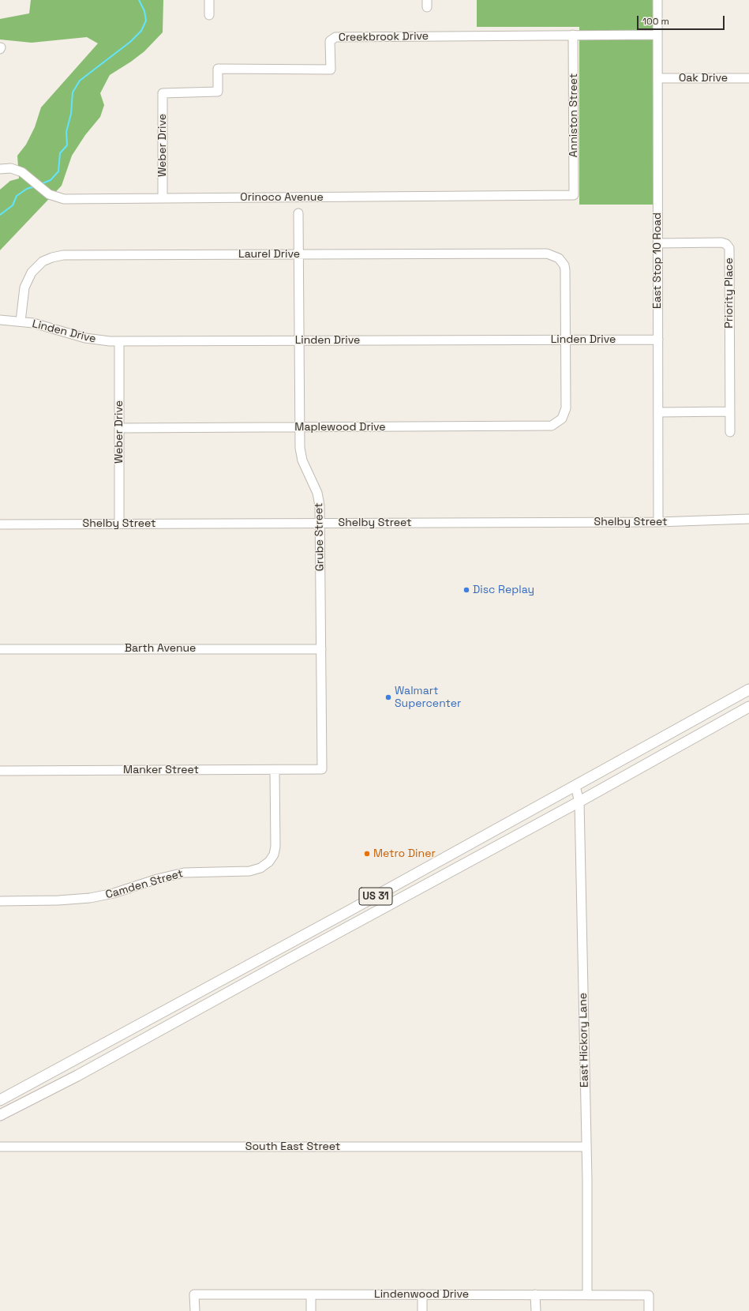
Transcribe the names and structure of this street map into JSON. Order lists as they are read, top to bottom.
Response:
{
  "streets": {
    "main road": ["US 31"],
    "street": [
      "Creekbrook Drive",
      "Oak Drive",
      "Anniston Street",
      "Weber Drive",
      "Orinoco Avenue",
      "Laurel Drive",
      "East Stop 10 Road",
      "Priority Place",
      "Linden Drive",
      "Maplewood Drive",
      "Shelby Street",
      "Grube Street",
      "Barth Avenue",
      "Manker Street",
      "Camden Street",
      "East Hickory Lane",
      "South East Street",
      "Lindenwood Drive"
    ]
  },
  "crossings": [
    ["Creekbrook Drive", "Anniston Street"],
    ["Creekbrook Drive", "Weber Drive"],
    ["Creekbrook Drive", "East Stop 10 Road"],
    ["Oak Drive", "East Stop 10 Road"],
    ["Anniston Street", "Orinoco Avenue"],
    ["Weber Drive", "Orinoco Avenue"],
    ["Weber Drive", "Linden Drive"],
    ["Weber Drive", "Maplewood Drive"],
    ["Weber Drive", "Shelby Street"],
    ["Laurel Drive", "Linden Drive"],
    ["Laurel Drive", "Maplewood Drive"],
    ["Laurel Drive", "Grube Street"],
    ["East Stop 10 Road", "Priority Place"],
    ["East Stop 10 Road", "Linden Drive"],
    ["East Stop 10 Road", "Shelby Street"],
    ["Linden Drive", "Maplewood Drive"],
    ["Linden Drive", "Grube Street"],
    ["Maplewood Drive", "Grube Street"],
    ["Shelby Street", "Grube Street"],
    ["Grube Street", "Barth Avenue"],
    ["Grube Street", "Manker Street"],
    ["Manker Street", "Camden Street"],
    ["US 31", "East Hickory Lane"],
    ["East Hickory Lane", "South East Street"],
    ["East Hickory Lane", "Lindenwood Drive"]
  ],
  "places": ["Disc Replay", "Walmart Supercenter", "Metro Diner"],
  "scale_bar": "100 m"
}
